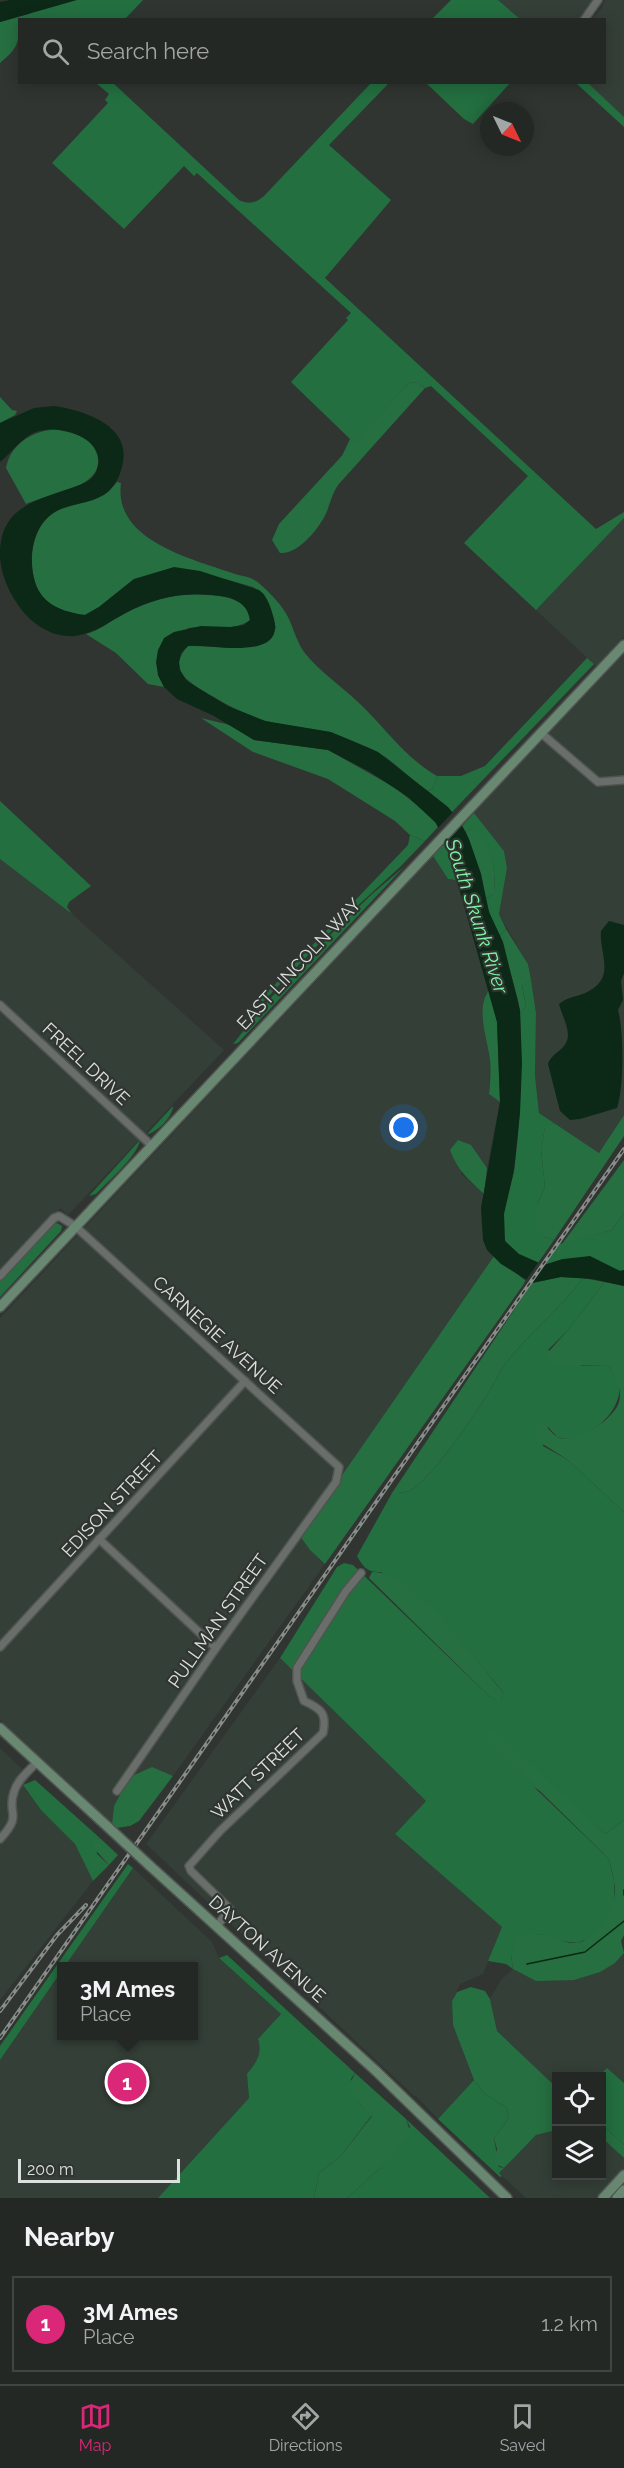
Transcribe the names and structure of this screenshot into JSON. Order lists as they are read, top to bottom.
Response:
{
  "streets": {
    "main road": ["EAST LINCOLN WAY", "DAYTON AVENUE"],
    "street": [
      "FREEL DRIVE",
      "CARNEGIE AVENUE",
      "EDISON STREET",
      "PULLMAN STREET",
      "WATT STREET"
    ]
  },
  "crossings": [
    ["EAST LINCOLN WAY", "FREEL DRIVE"],
    ["EAST LINCOLN WAY", "CARNEGIE AVENUE"],
    ["CARNEGIE AVENUE", "EDISON STREET"],
    ["CARNEGIE AVENUE", "PULLMAN STREET"],
    ["WATT STREET", "DAYTON AVENUE"]
  ],
  "water": ["South Skunk River"],
  "scale_bar": "200 m",
  "north": "bottom right",
  "page": {
    "search": "Search here",
    "popup": ["3M Ames", "Place"],
    "pins": "1",
    "scale": "200 m",
    "heading": "Nearby",
    "list": [
      {
        "mark": "1",
        "name": "3M Ames",
        "note": "Place",
        "value": "1.2 km"
      }
    ],
    "nav": ["Map", "Directions", "Saved"]
  }
}
